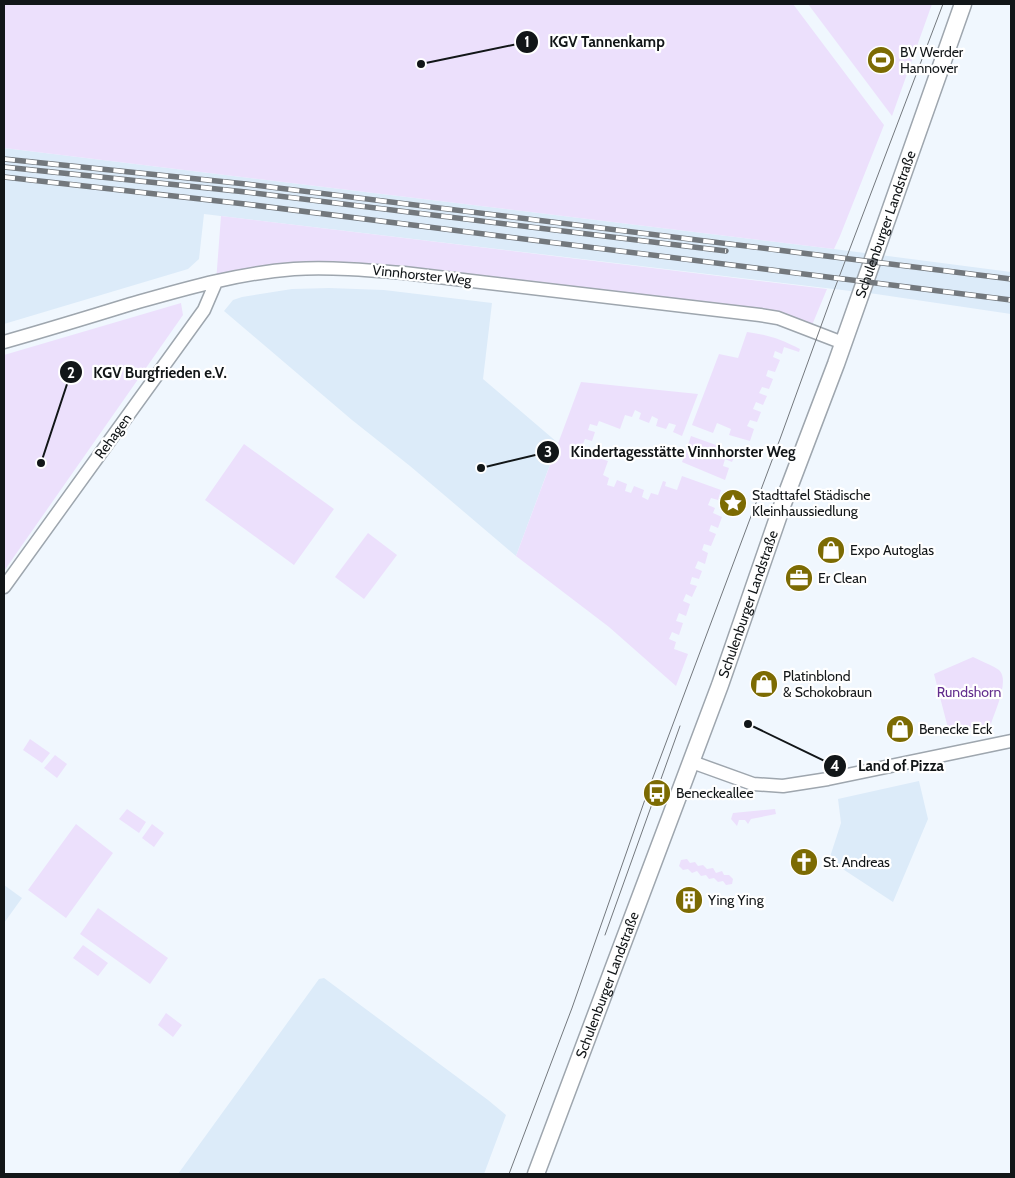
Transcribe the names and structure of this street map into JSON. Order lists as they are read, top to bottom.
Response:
{
  "streets": {
    "main road": ["Schulenburger Landstraße"],
    "street": ["Vinnhorster Weg", "Rehagen"]
  },
  "crossings": [
    ["Schulenburger Landstraße", "Vinnhorster Weg"],
    ["Vinnhorster Weg", "Rehagen"]
  ],
  "parks": ["Rundshorn"],
  "places": {
    "sports": ["BV Werder Hannover"],
    "other": [
      "KGV Tannenkamp",
      "KGV Burgfrieden e.V.",
      "Kindertagesstätte Vinnhorster Weg",
      "Land of Pizza"
    ],
    "place": ["Stadttafel Städische Kleinhaussiedlung"],
    "shop": ["Expo Autoglas", "Platinblond & Schokobraun", "Benecke Eck"],
    "office": ["Er Clean"],
    "bus stop": ["Beneckeallee"],
    "church": ["St. Andreas"],
    "building": ["Ying Ying"]
  }
}
